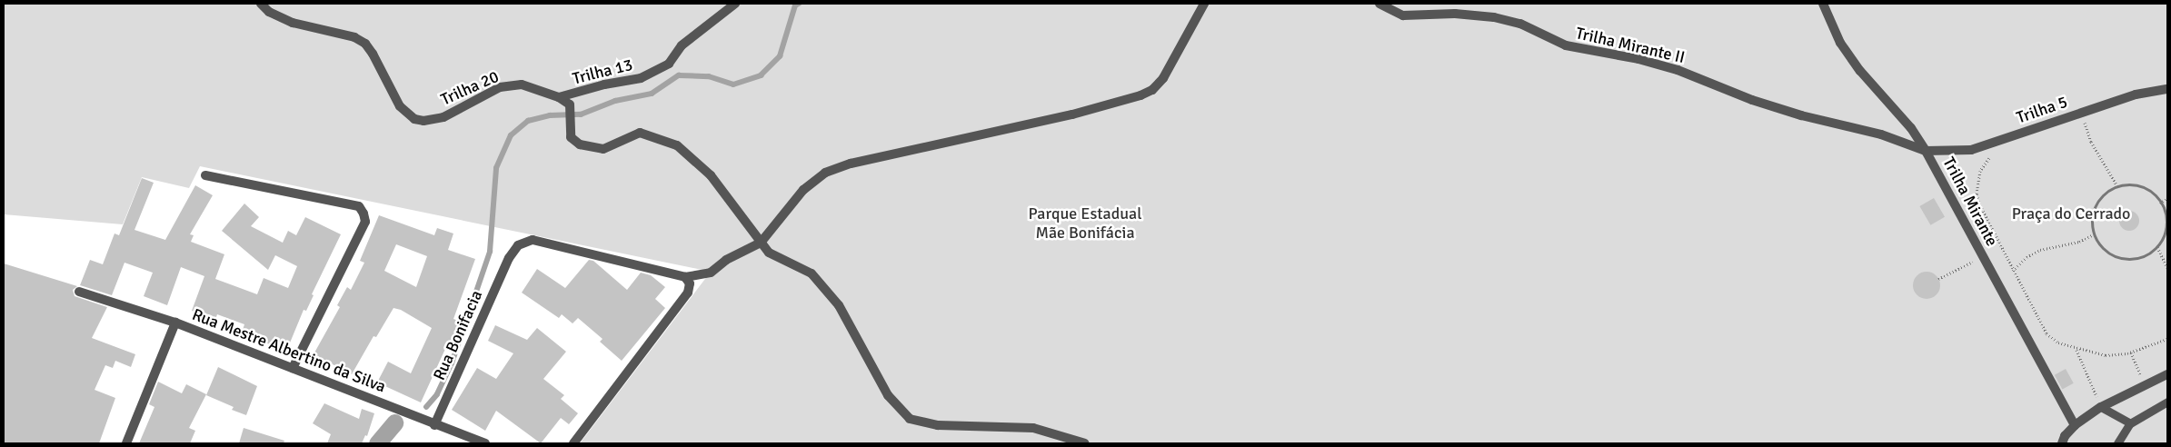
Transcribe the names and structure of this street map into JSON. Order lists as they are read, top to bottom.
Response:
{
  "streets": {
    "street": [
      "Trilha Mirante II",
      "Trilha 13",
      "Trilha 20",
      "Trilha 5",
      "Trilha Mirante",
      "Rua Bonifacia",
      "Rua Mestre Albertino da Silva"
    ]
  },
  "crossings": [
    ["Trilha Mirante II", "Trilha 5"],
    ["Trilha Mirante II", "Trilha Mirante"],
    ["Trilha 13", "Trilha 20"],
    ["Trilha 5", "Trilha Mirante"],
    ["Rua Bonifacia", "Rua Mestre Albertino da Silva"]
  ],
  "parks": ["Praça do Cerrado", "Parque Estadual Mãe Bonifácia"]
}
